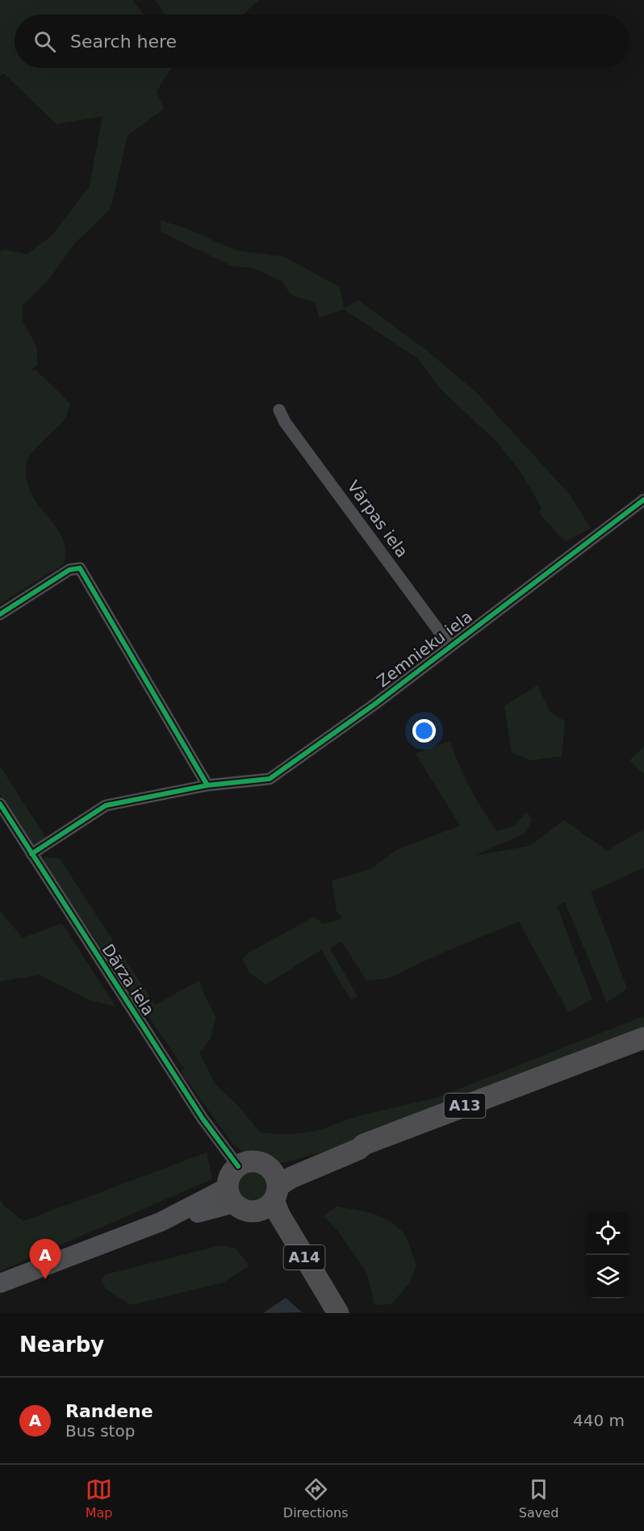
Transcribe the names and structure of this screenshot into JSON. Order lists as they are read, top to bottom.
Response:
{
  "streets": {
    "highway": ["A13", "A14"],
    "street": ["Vārpas iela", "Zemnieku iela", "Dārza iela"]
  },
  "crossings": [
    ["Vārpas iela", "Zemnieku iela"],
    ["Zemnieku iela", "Dārza iela"],
    ["Dārza iela", "A13"],
    ["Dārza iela", "A14"],
    ["A13", "A14"]
  ],
  "page": {
    "search": "Search here",
    "pins": "A",
    "heading": "Nearby",
    "list": [
      {
        "mark": "A",
        "name": "Randene",
        "note": "Bus stop",
        "value": "440 m"
      }
    ],
    "nav": ["Map", "Directions", "Saved"]
  }
}
